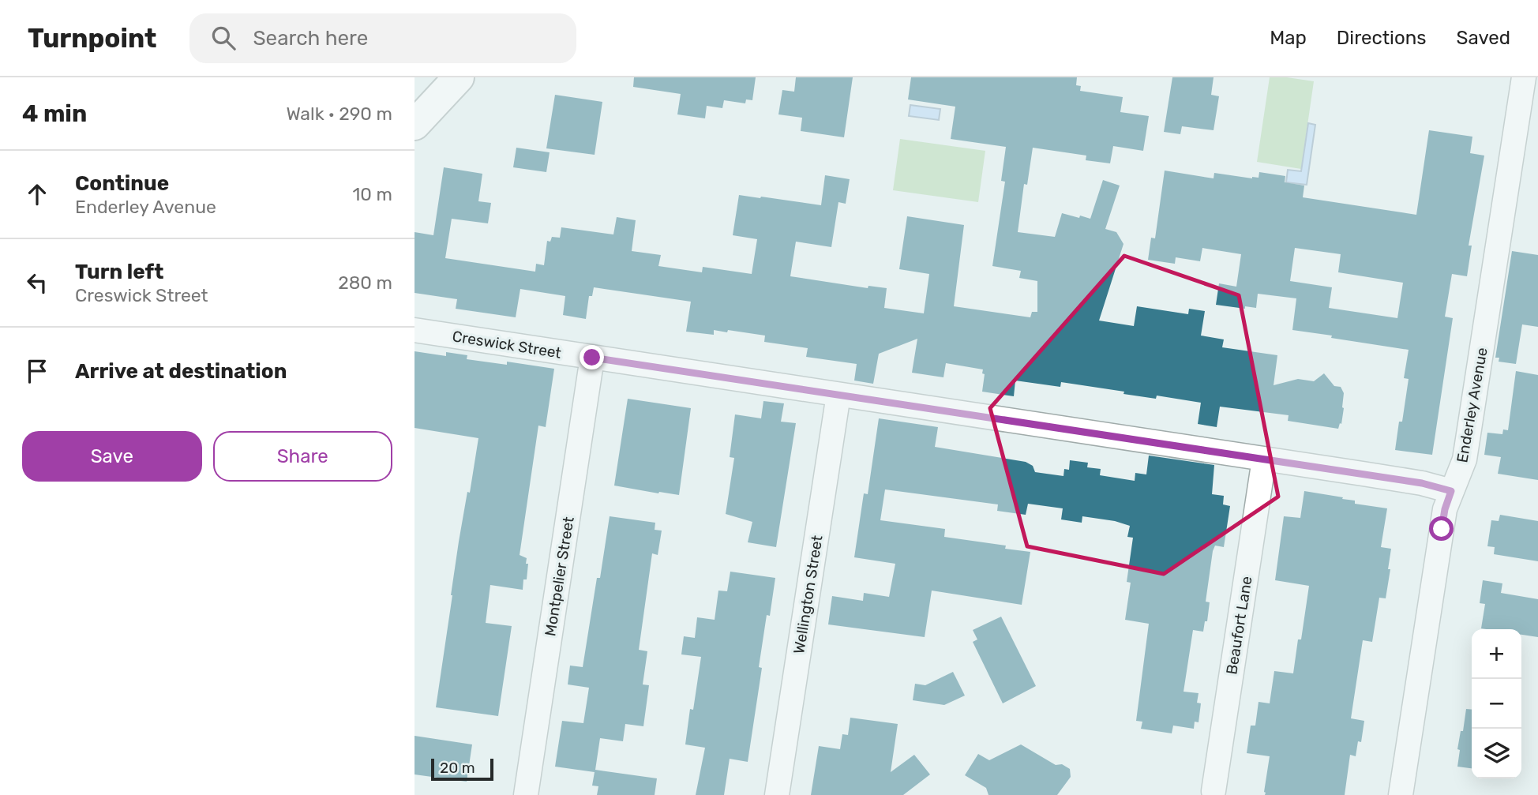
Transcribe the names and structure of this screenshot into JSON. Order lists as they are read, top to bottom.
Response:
{
  "streets": {
    "street": [
      "Creswick Street",
      "Enderley Avenue",
      "Montpelier Street",
      "Wellington Street",
      "Beaufort Lane"
    ]
  },
  "crossings": [
    ["Creswick Street", "Enderley Avenue"],
    ["Creswick Street", "Montpelier Street"],
    ["Creswick Street", "Wellington Street"],
    ["Creswick Street", "Beaufort Lane"]
  ],
  "scale_bar": "20 m",
  "page": {
    "header": "Turnpoint",
    "search": "Search here",
    "nav": ["Map", "Directions", "Saved"],
    "heading": ["4 min", "Walk · 290 m"],
    "list": [
      ["Continue", "Enderley Avenue", "10 m"],
      ["Turn left", "Creswick Street", "280 m"],
      "Arrive at destination"
    ],
    "buttons": ["Save", "Share"],
    "map_buttons": ["+", "−"],
    "scale": "20 m"
  }
}
